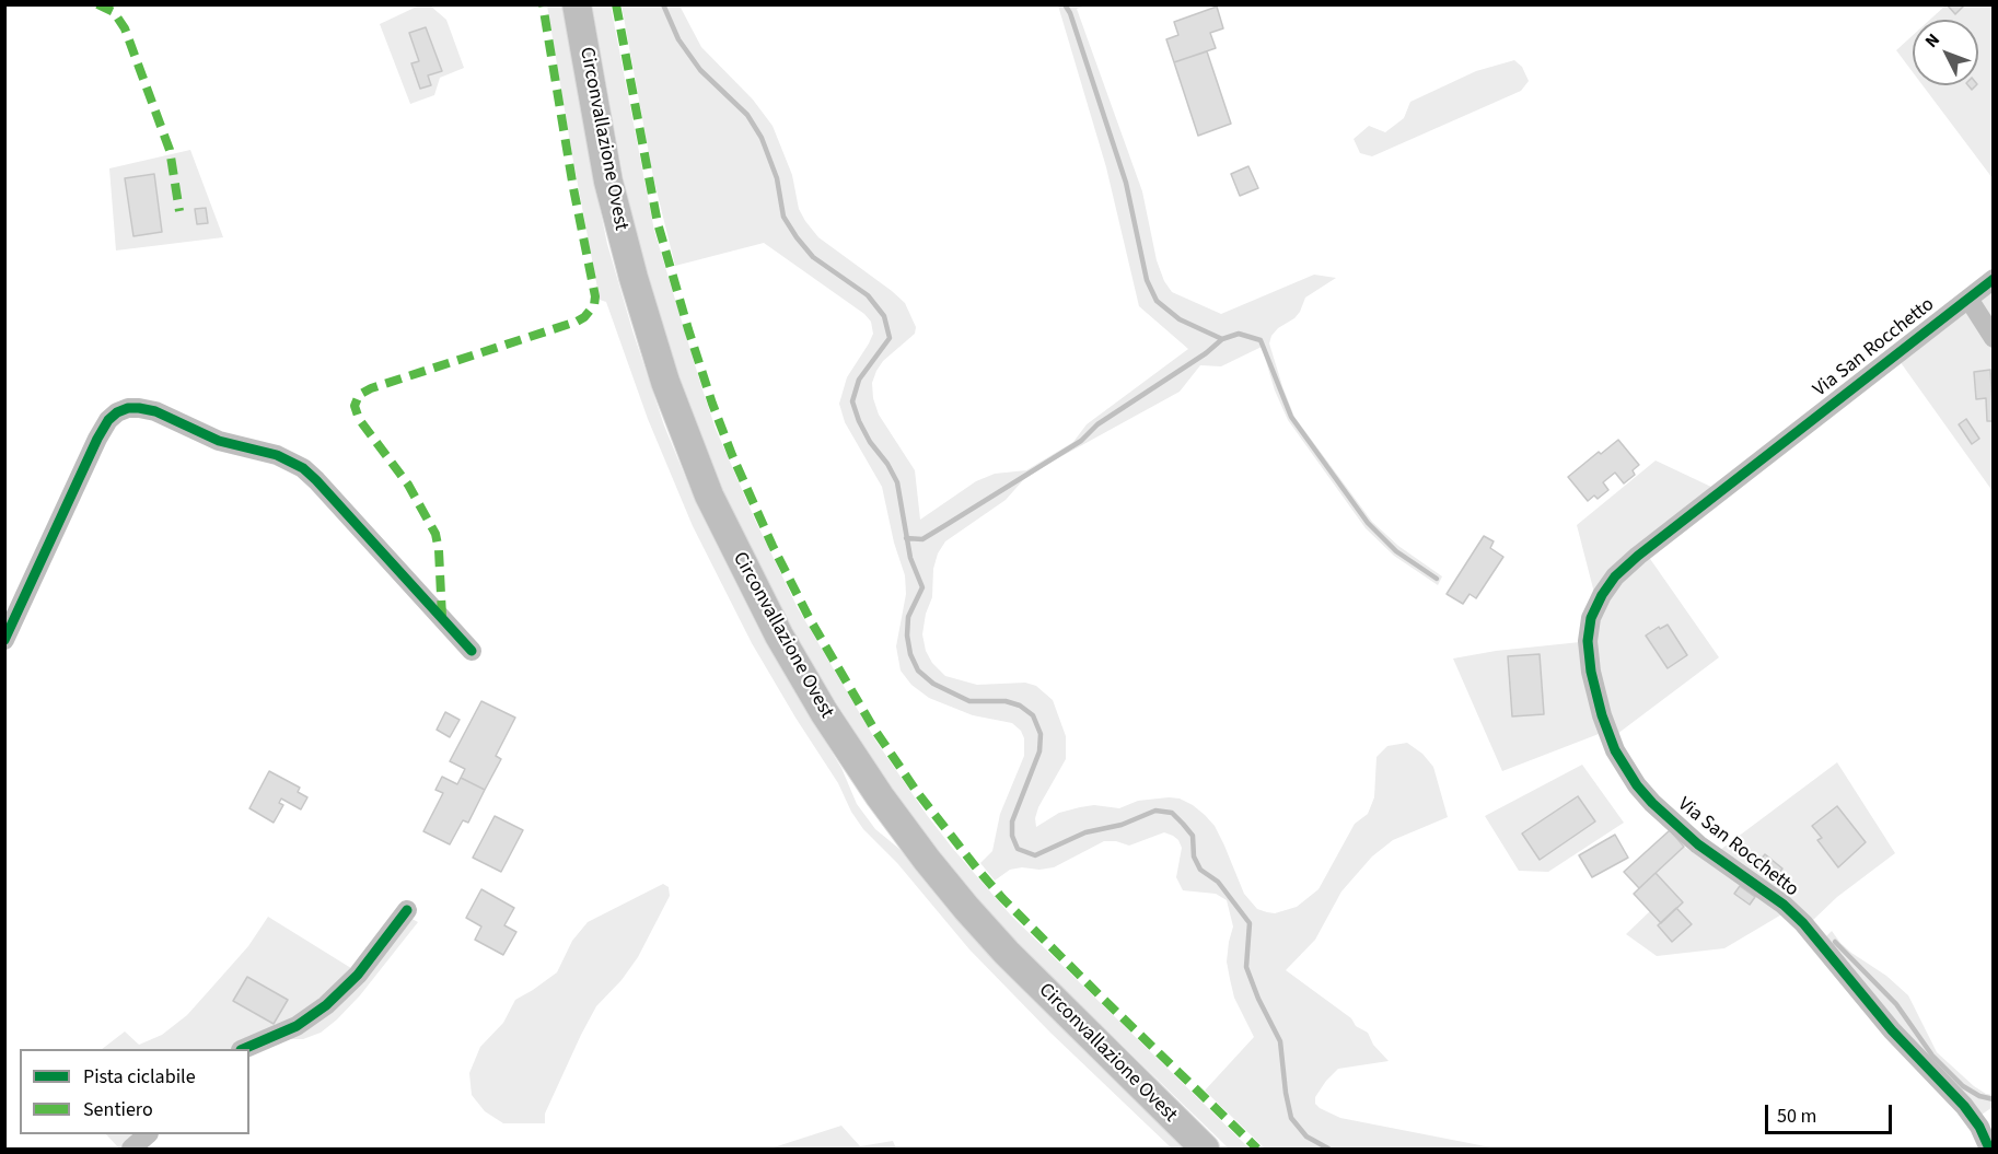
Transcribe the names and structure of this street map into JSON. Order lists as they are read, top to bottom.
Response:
{
  "streets": {
    "highway": ["Circonvallazione Ovest"],
    "street": ["Via San Rocchetto"]
  },
  "legend": ["Pista ciclabile", "Sentiero"],
  "scale_bar": "50 m",
  "north": "top left"
}
